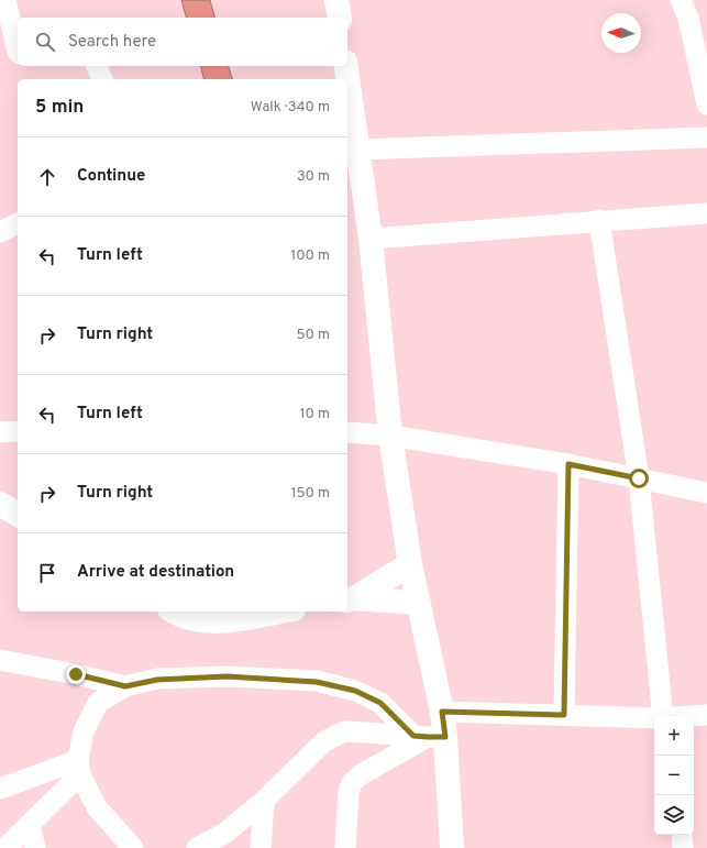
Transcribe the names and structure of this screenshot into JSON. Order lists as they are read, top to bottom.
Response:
{
  "north": "left",
  "page": {
    "search": "Search here",
    "heading": ["5 min", "Walk · 340 m"],
    "list": [
      ["Continue", "30 m"],
      ["Turn left", "100 m"],
      ["Turn right", "50 m"],
      ["Turn left", "10 m"],
      ["Turn right", "150 m"],
      "Arrive at destination"
    ],
    "map_buttons": ["+", "−"]
  }
}
